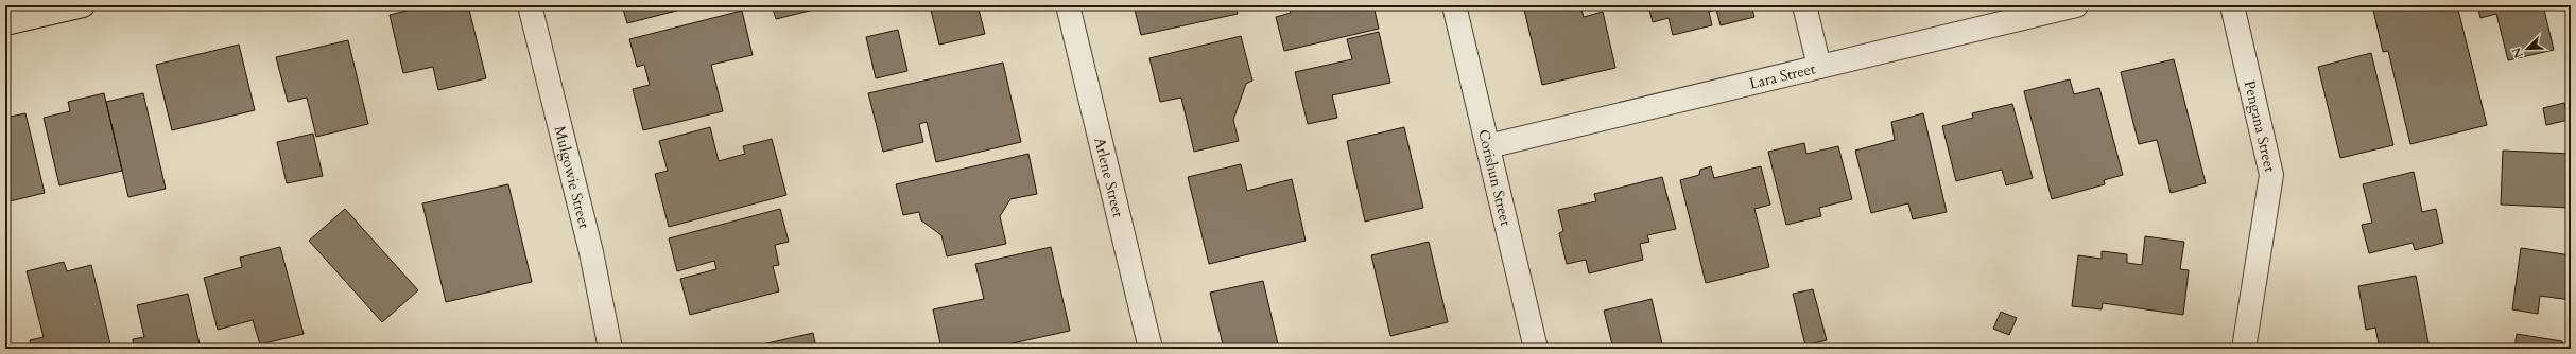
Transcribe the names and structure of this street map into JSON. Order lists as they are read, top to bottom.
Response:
{
  "streets": {
    "street": [
      "Lara Street",
      "Pengana Street",
      "Mulgowie Street",
      "Arlene Street",
      "Corishun Street"
    ]
  },
  "crossings": [
    ["Lara Street", "Corishun Street"]
  ],
  "north": "bottom left"
}
